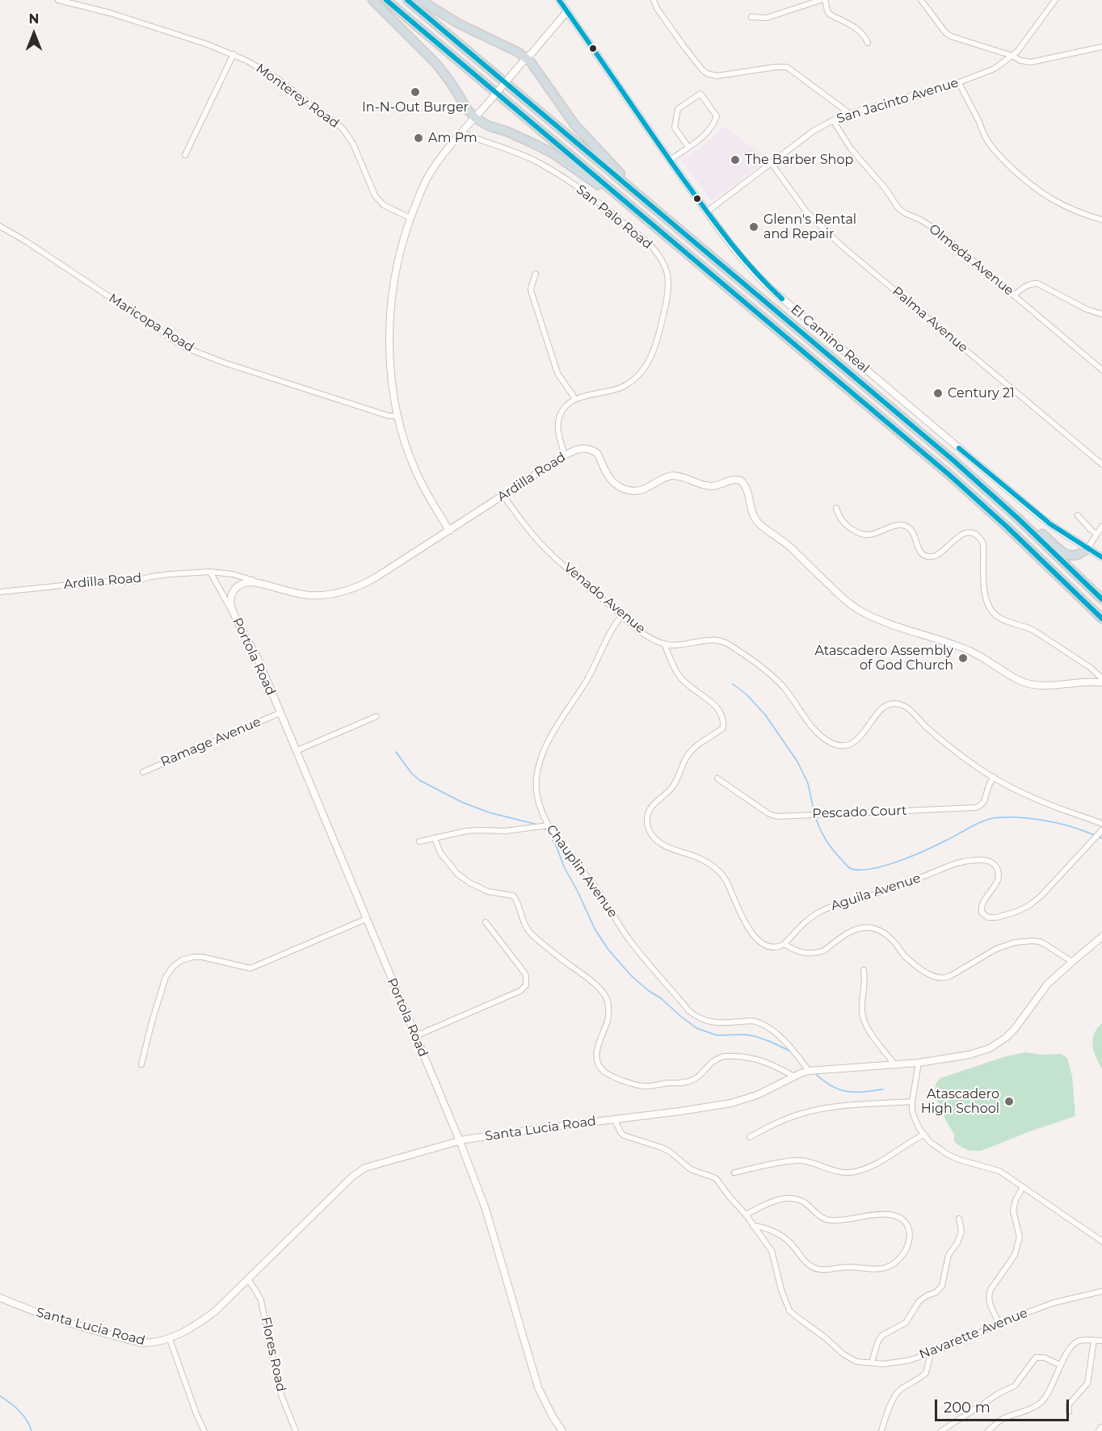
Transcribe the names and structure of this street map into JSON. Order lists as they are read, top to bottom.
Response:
{
  "streets": {
    "highway": ["El Camino Real"],
    "street": [
      "Monterey Road",
      "San Jacinto Avenue",
      "San Palo Road",
      "Olmeda Avenue",
      "Palma Avenue",
      "Maricopa Road",
      "Ardilla Road",
      "Venado Avenue",
      "Portola Road",
      "Ramage Avenue",
      "Pescado Court",
      "Chauplin Avenue",
      "Aguila Avenue",
      "Santa Lucia Road",
      "Navarette Avenue",
      "Flores Road"
    ]
  },
  "crossings": [
    ["San Jacinto Avenue", "Olmeda Avenue"],
    ["San Jacinto Avenue", "Palma Avenue"],
    ["San Jacinto Avenue", "El Camino Real"],
    ["Ardilla Road", "Venado Avenue"],
    ["Ardilla Road", "Portola Road"],
    ["Venado Avenue", "Chauplin Avenue"],
    ["Portola Road", "Ramage Avenue"],
    ["Portola Road", "Santa Lucia Road"],
    ["Chauplin Avenue", "Santa Lucia Road"],
    ["Santa Lucia Road", "Navarette Avenue"],
    ["Santa Lucia Road", "Flores Road"]
  ],
  "places": [
    "In-N-Out Burger",
    "Am Pm",
    "The Barber Shop",
    "Glenn's Rental and Repair",
    "Century 21",
    "Atascadero Assembly of God Church",
    "Atascadero High School"
  ],
  "scale_bar": "200 m",
  "north": "top"
}
